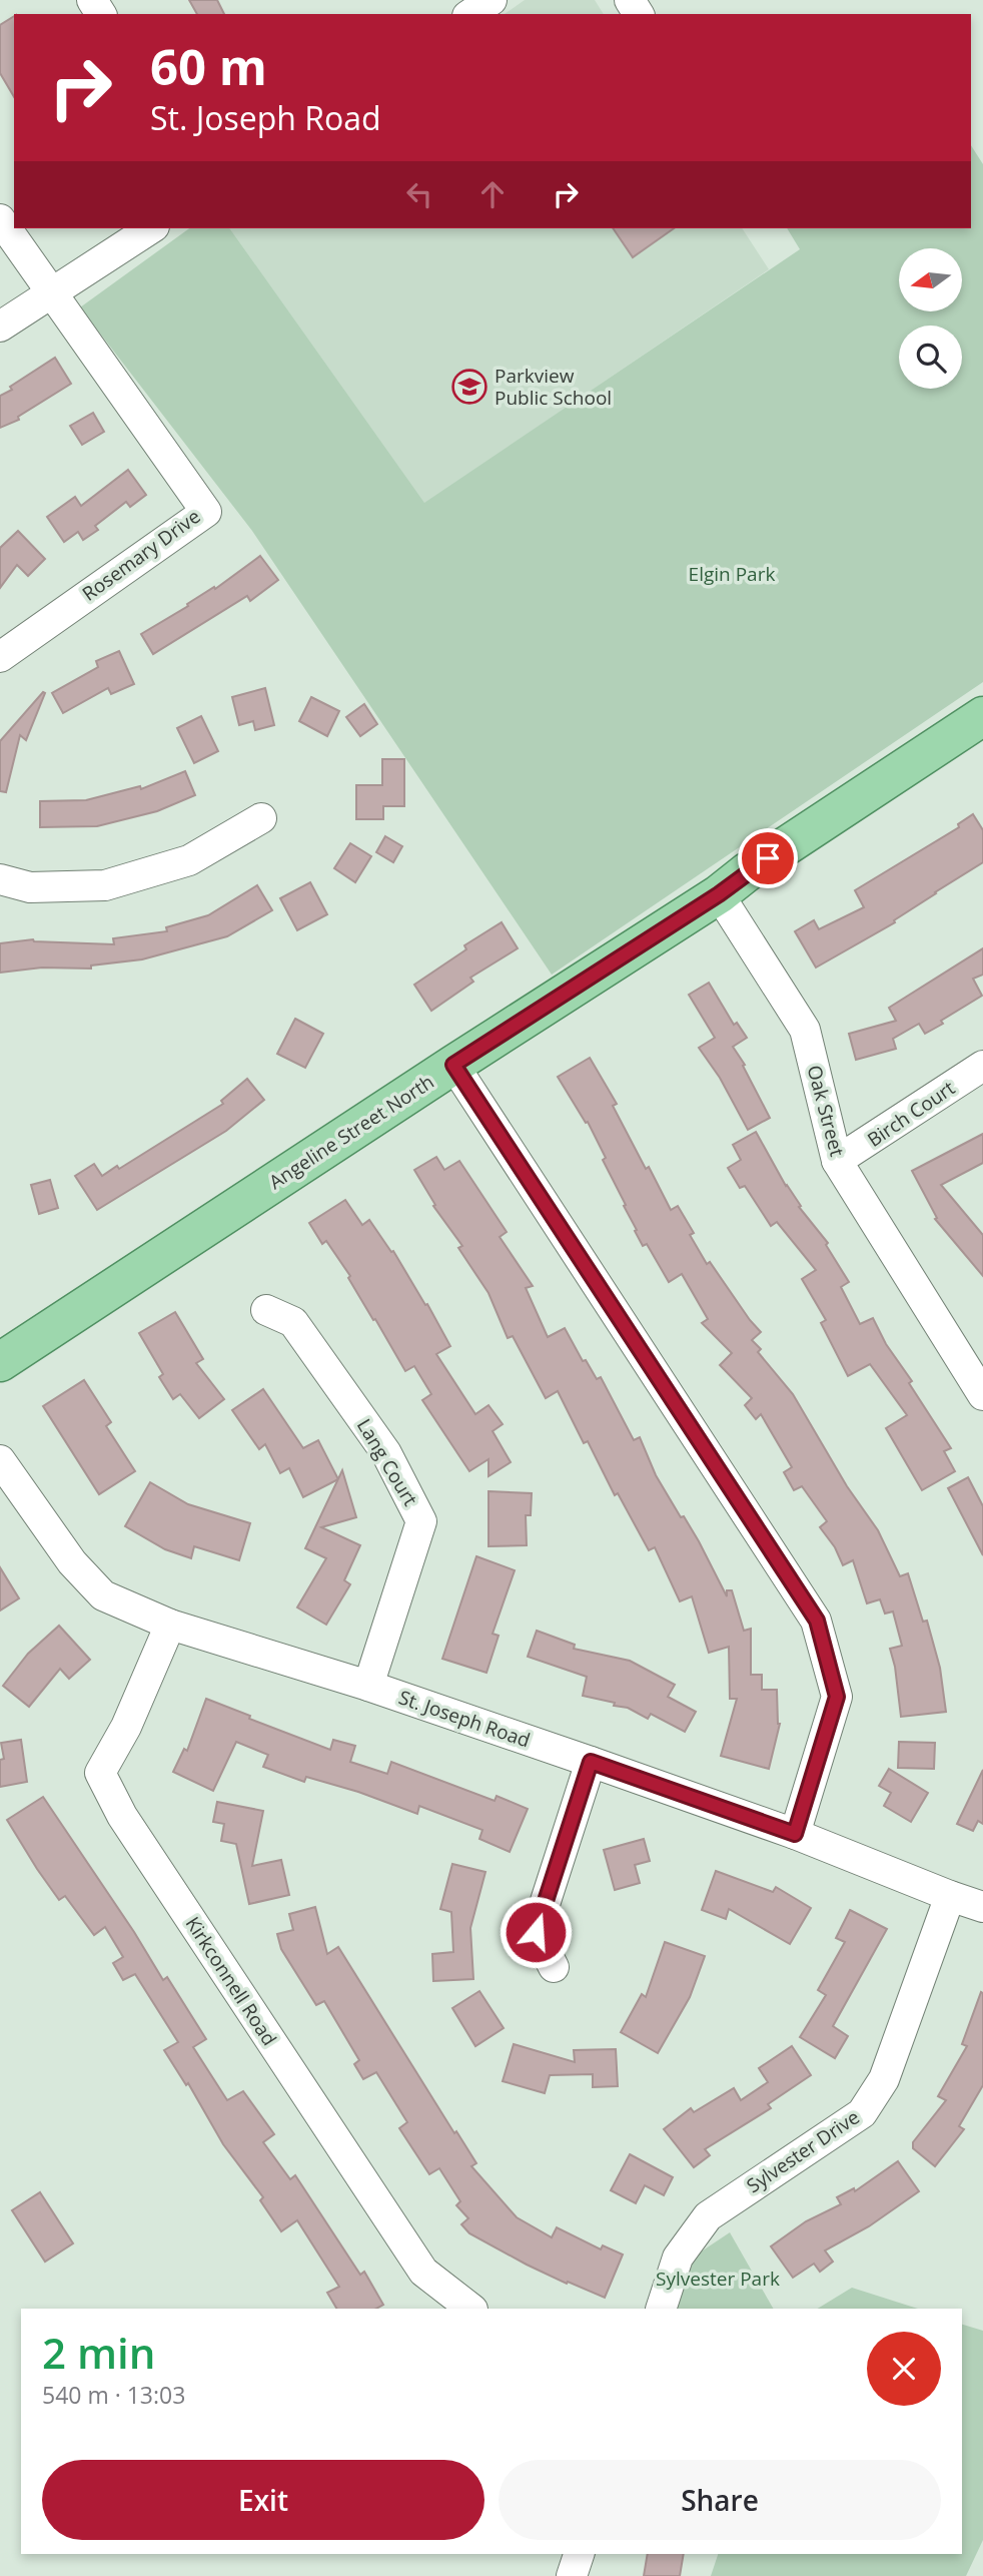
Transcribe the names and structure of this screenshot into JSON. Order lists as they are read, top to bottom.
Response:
{
  "streets": {
    "main road": ["Angeline Street North"],
    "street": [
      "Rosemary Drive",
      "Oak Street",
      "Birch Court",
      "Lang Court",
      "St. Joseph Road",
      "Kirkconnell Road",
      "Sylvester Drive"
    ]
  },
  "crossings": [
    ["Oak Street", "Birch Court"],
    ["Oak Street", "Angeline Street North"],
    ["Lang Court", "St. Joseph Road"],
    ["St. Joseph Road", "Kirkconnell Road"],
    ["St. Joseph Road", "Sylvester Drive"]
  ],
  "parks": ["Elgin Park", "Sylvester Park"],
  "places": {
    "school or university": ["Parkview Public School"]
  },
  "north": "left",
  "page": {
    "turn": ["60 m", "St. Joseph Road"],
    "heading": ["2 min", "540 m · 13:03"],
    "buttons": ["Exit", "Share"]
  }
}
